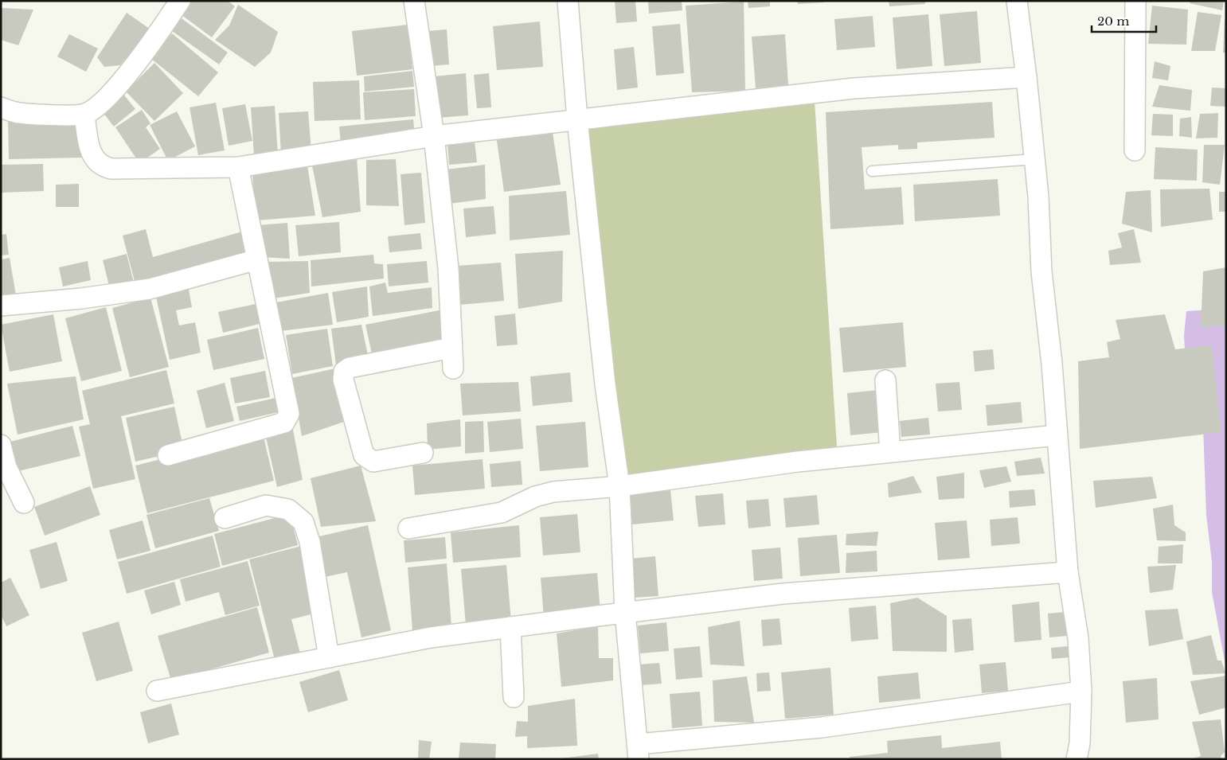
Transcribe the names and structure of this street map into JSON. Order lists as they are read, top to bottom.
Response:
{
  "scale_bar": "20 m"
}
